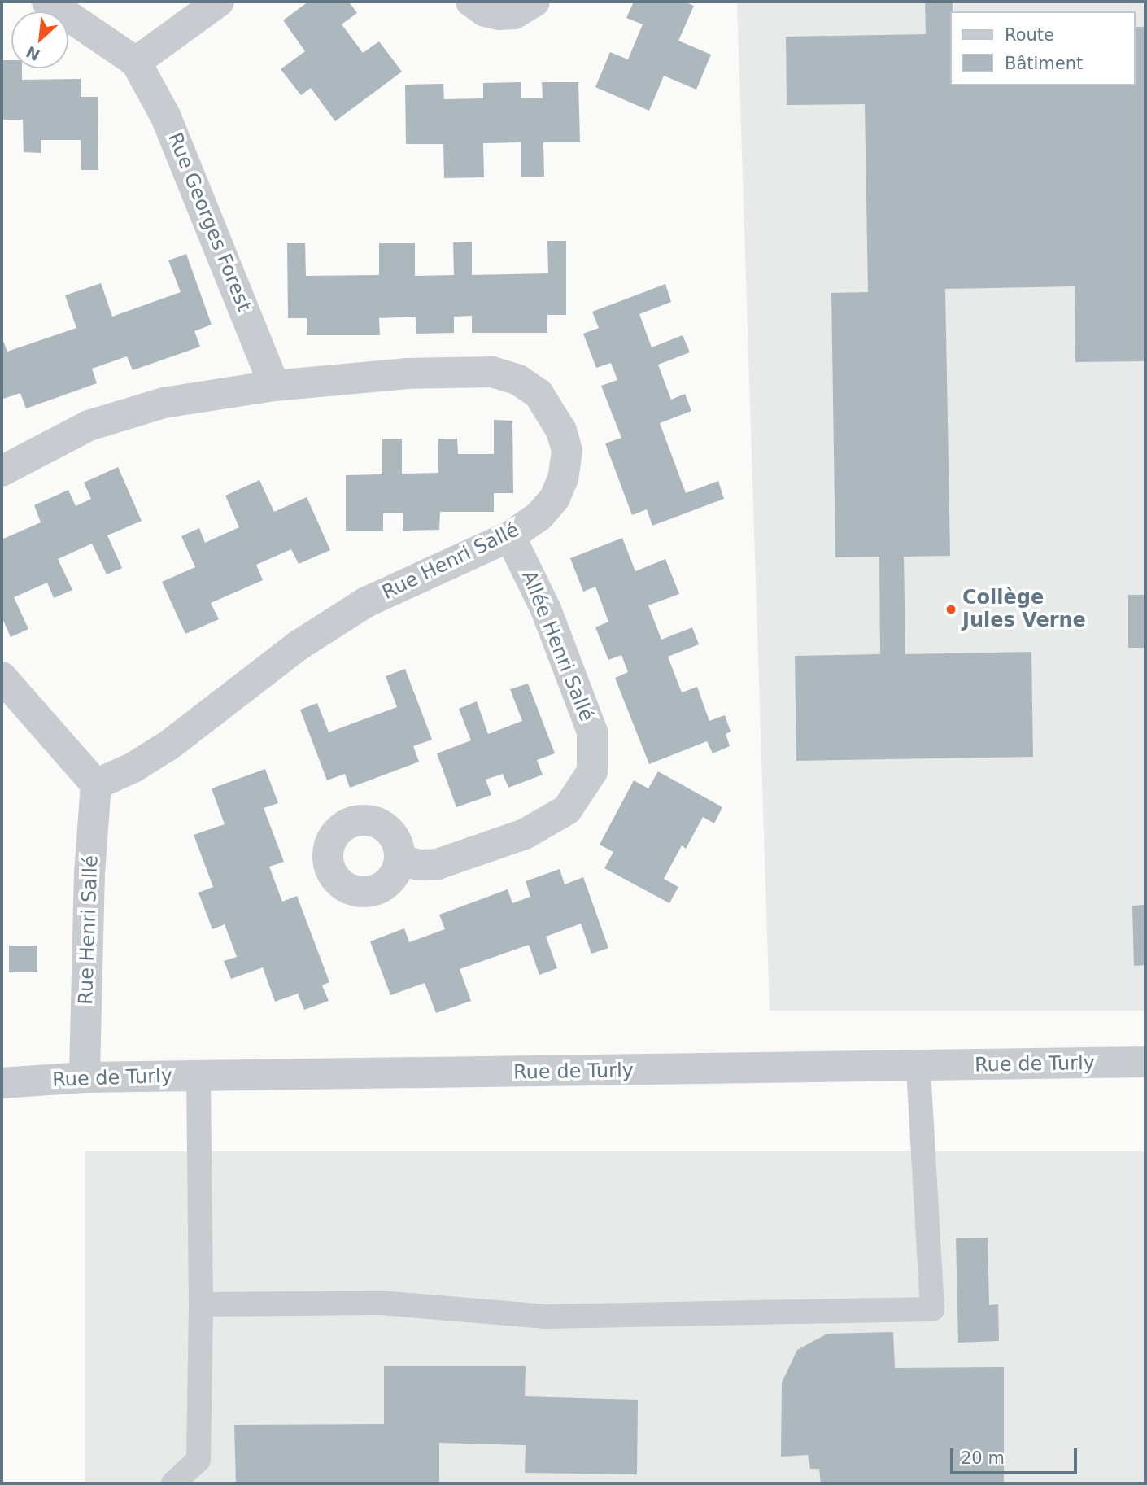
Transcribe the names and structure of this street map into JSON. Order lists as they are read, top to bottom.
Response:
{
  "streets": {
    "street": [
      "Rue Georges Forest",
      "Rue Henri Sallé",
      "Allée Henri Sallé",
      "Rue de Turly"
    ]
  },
  "crossings": [
    ["Rue Georges Forest", "Rue Henri Sallé"],
    ["Rue Henri Sallé", "Allée Henri Sallé"],
    ["Rue Henri Sallé", "Rue de Turly"]
  ],
  "places": ["Collège Jules Verne"],
  "legend": ["Route", "Bâtiment"],
  "scale_bar": "20 m",
  "north": "bottom left"
}
